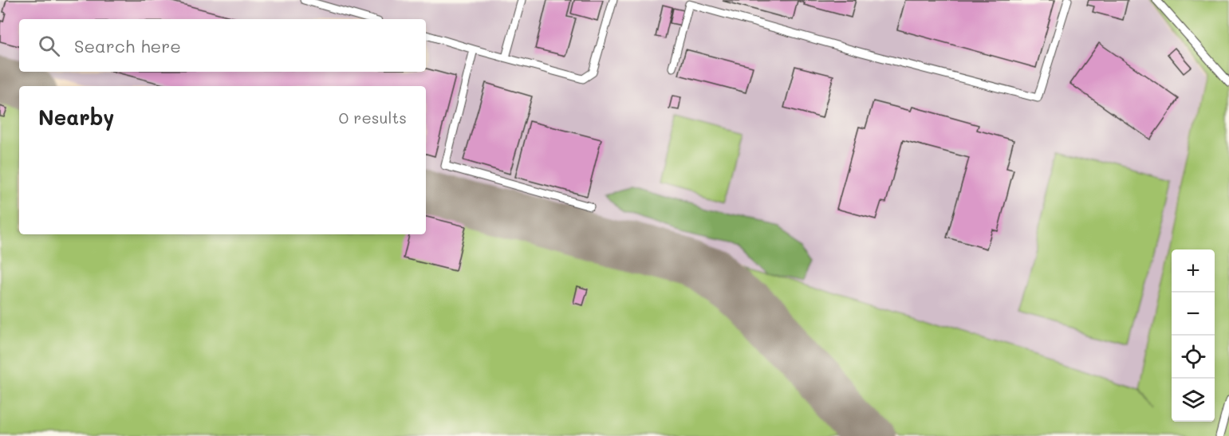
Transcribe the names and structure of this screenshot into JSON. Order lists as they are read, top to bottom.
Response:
{
  "page": {
    "search": "Search here",
    "heading": ["Nearby", "0 results"],
    "map_buttons": ["+", "−"]
  }
}
